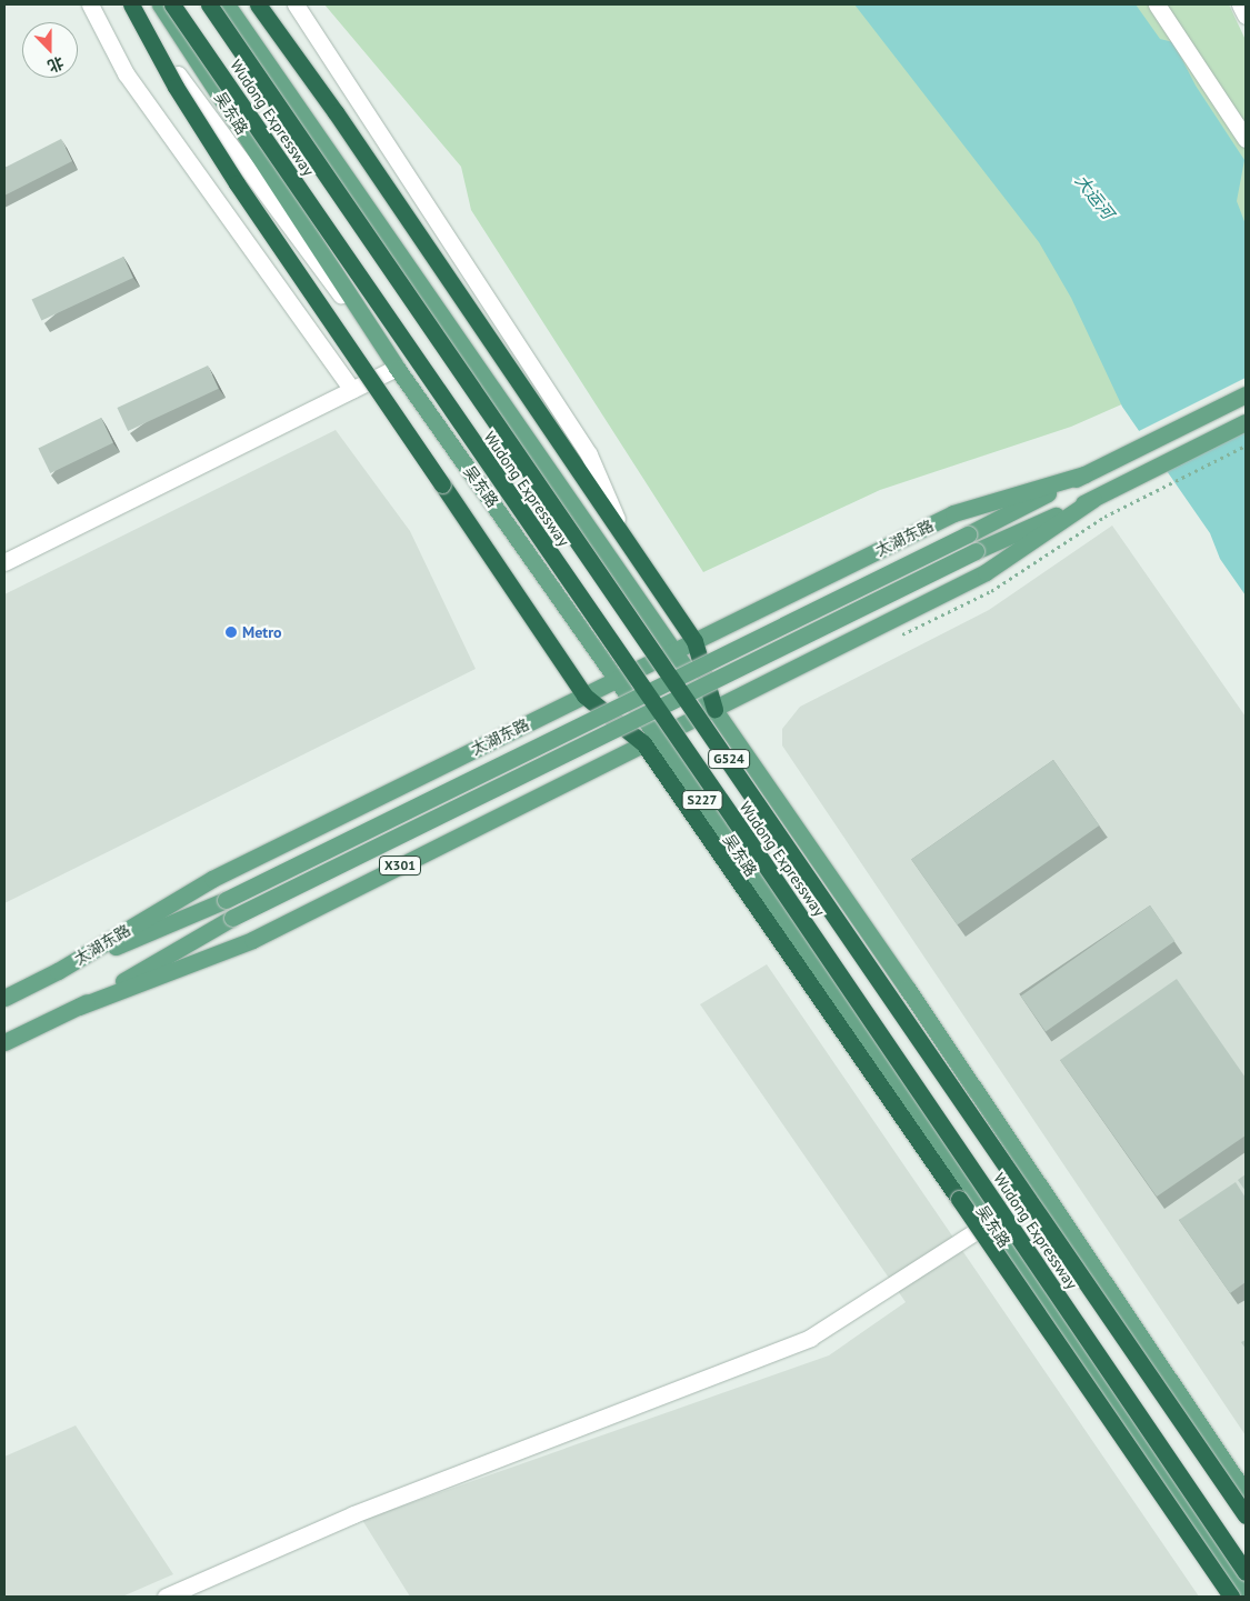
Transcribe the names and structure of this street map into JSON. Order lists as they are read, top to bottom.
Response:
{
  "streets": {
    "highway": ["Wudong Expressway", "G524"],
    "main road": [
      "吴东路",
      "太湖东路",
      "S227",
      "X301"
    ]
  },
  "crossings": [
    ["吴东路", "太湖东路"],
    ["吴东路", "X301"]
  ],
  "water": ["大运河"],
  "places": ["Metro"],
  "north": "bottom"
}
